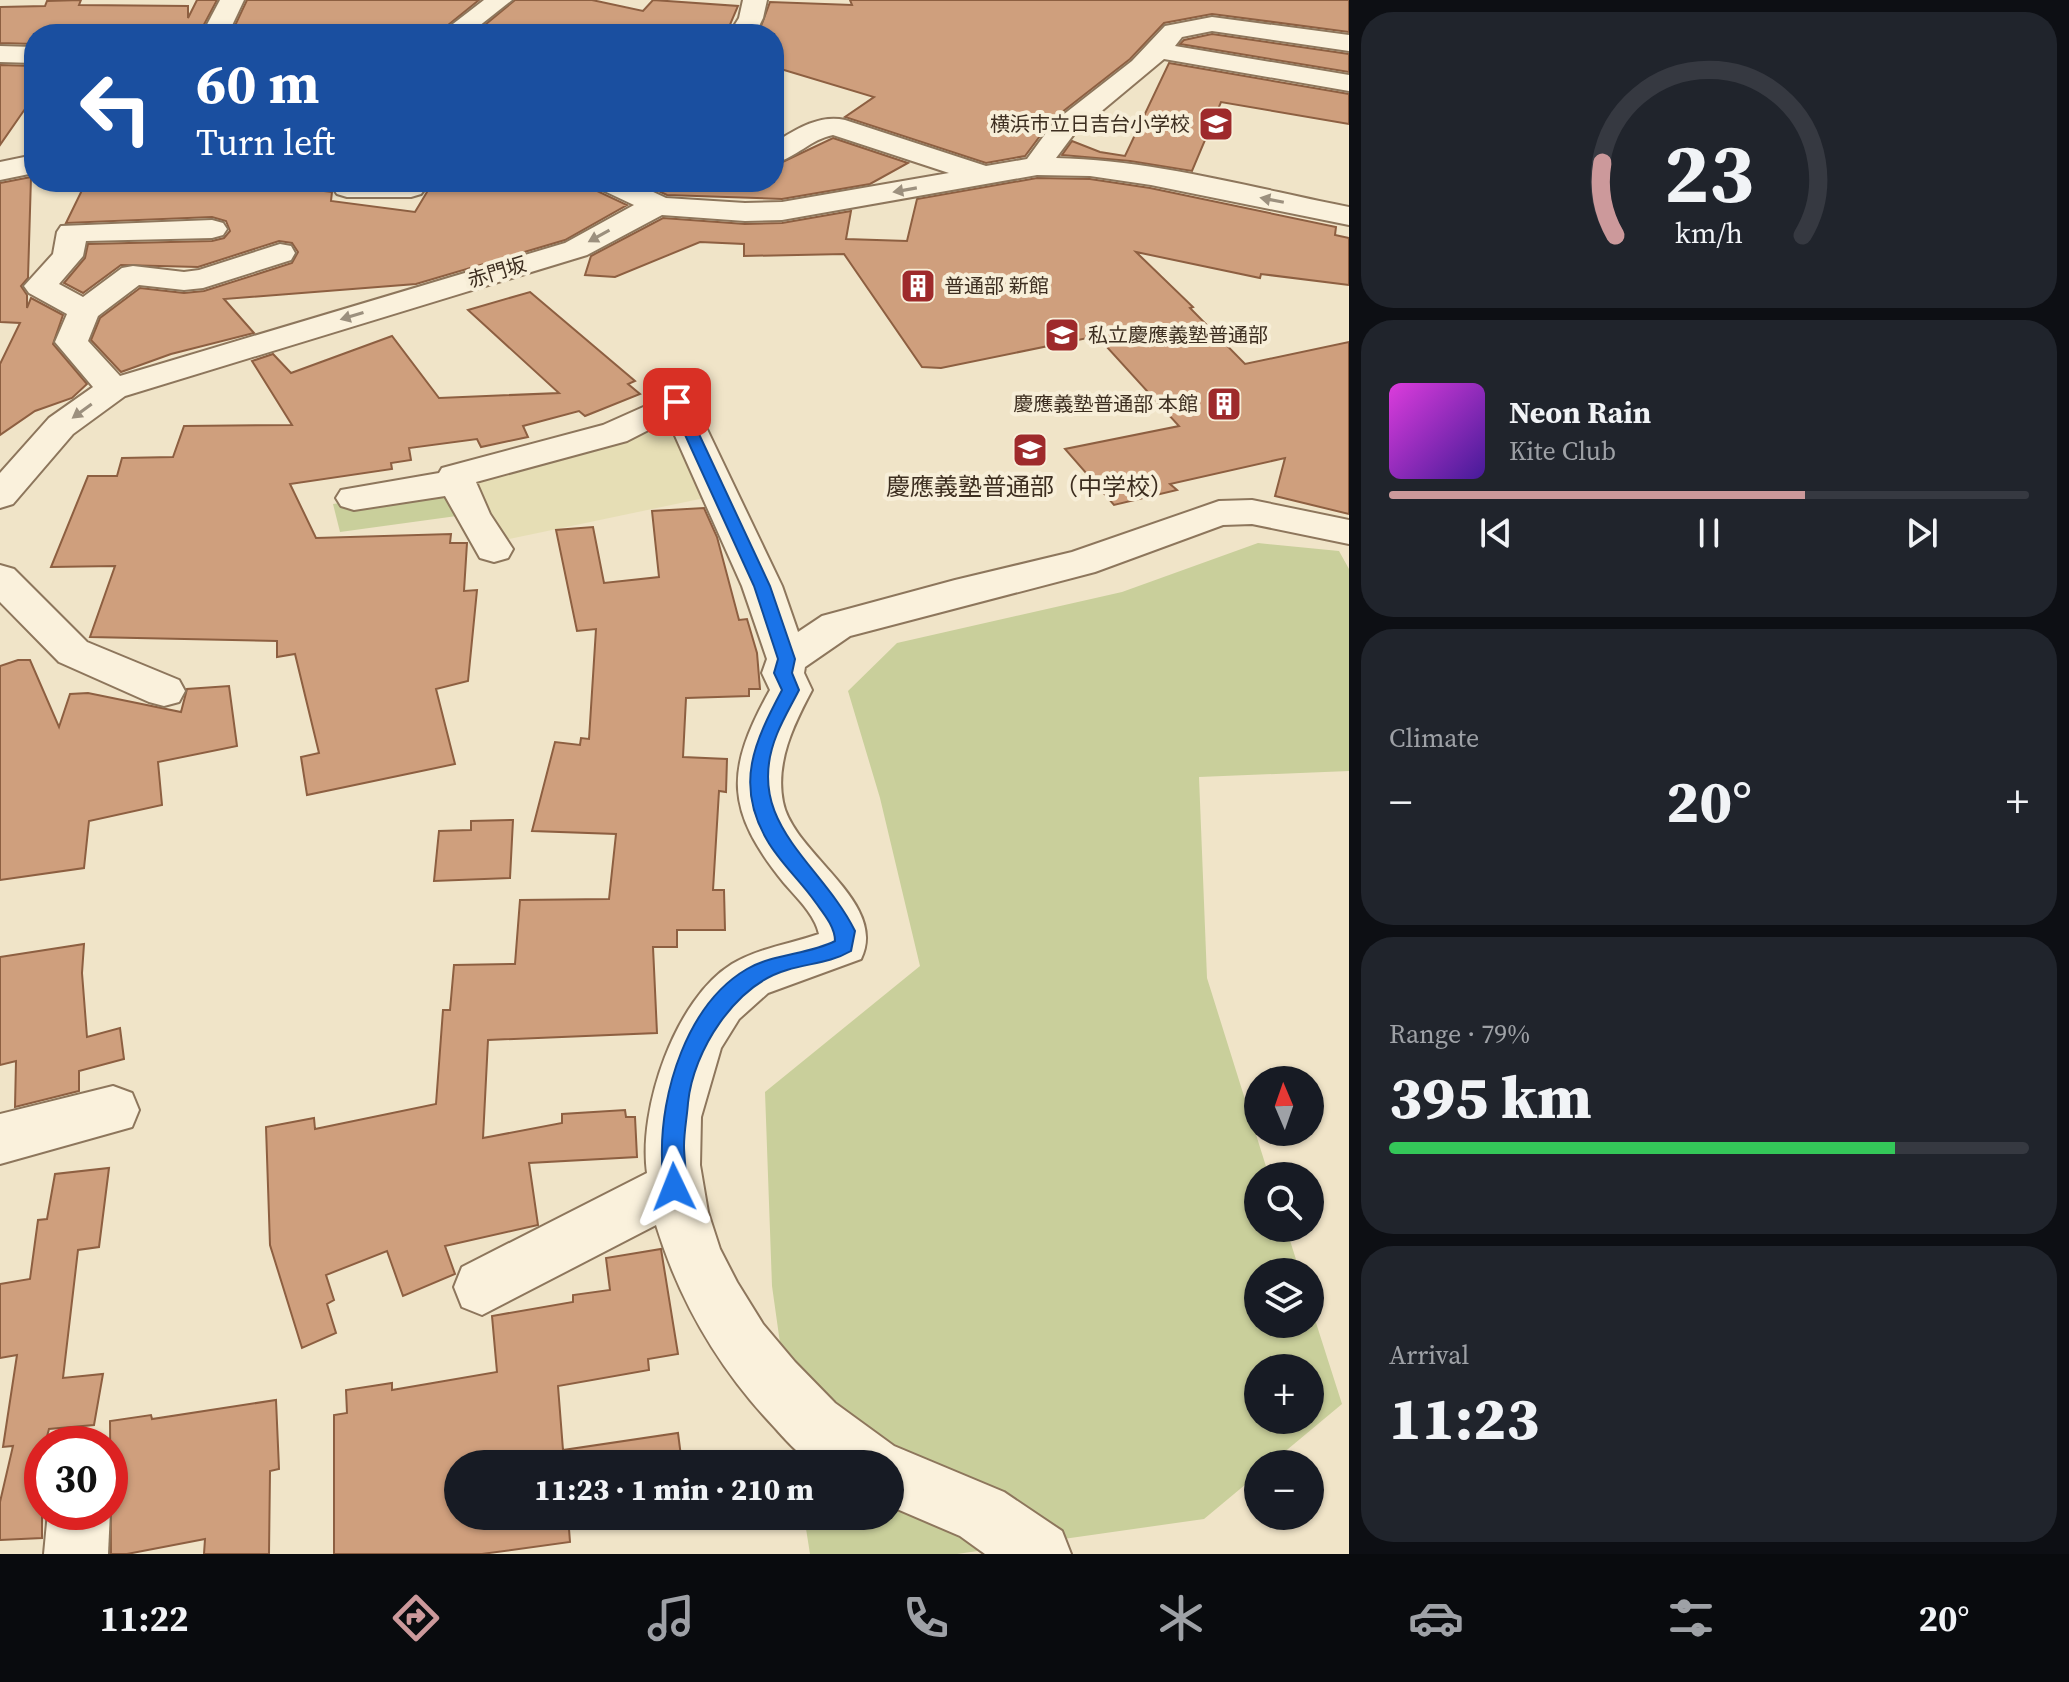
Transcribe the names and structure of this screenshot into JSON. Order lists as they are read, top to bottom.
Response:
{
  "streets": {
    "street": ["赤門坂"]
  },
  "places": {
    "school or university": ["横浜市立日吉台小学校", "私立慶應義塾普通部", "慶應義塾普通部（中学校）"],
    "building": ["普通部 新館", "慶應義塾普通部 本館"]
  },
  "north": "top",
  "page": {
    "turn": ["60 m", "Turn left"],
    "song": ["Neon Rain", "Kite Club"],
    "tile": [
      "Climate",
      ["Range · 79%", "395 km"],
      ["Arrival", "11:23"]
    ],
    "heat": ["−", "20°", "+"],
    "map_buttons": ["+", "−"],
    "limit": "30",
    "trip": "11:23 · 1 min · 210 m",
    "tabs": ["11:22", "20°"],
    "gauge": ["23", "km/h"]
  }
}
